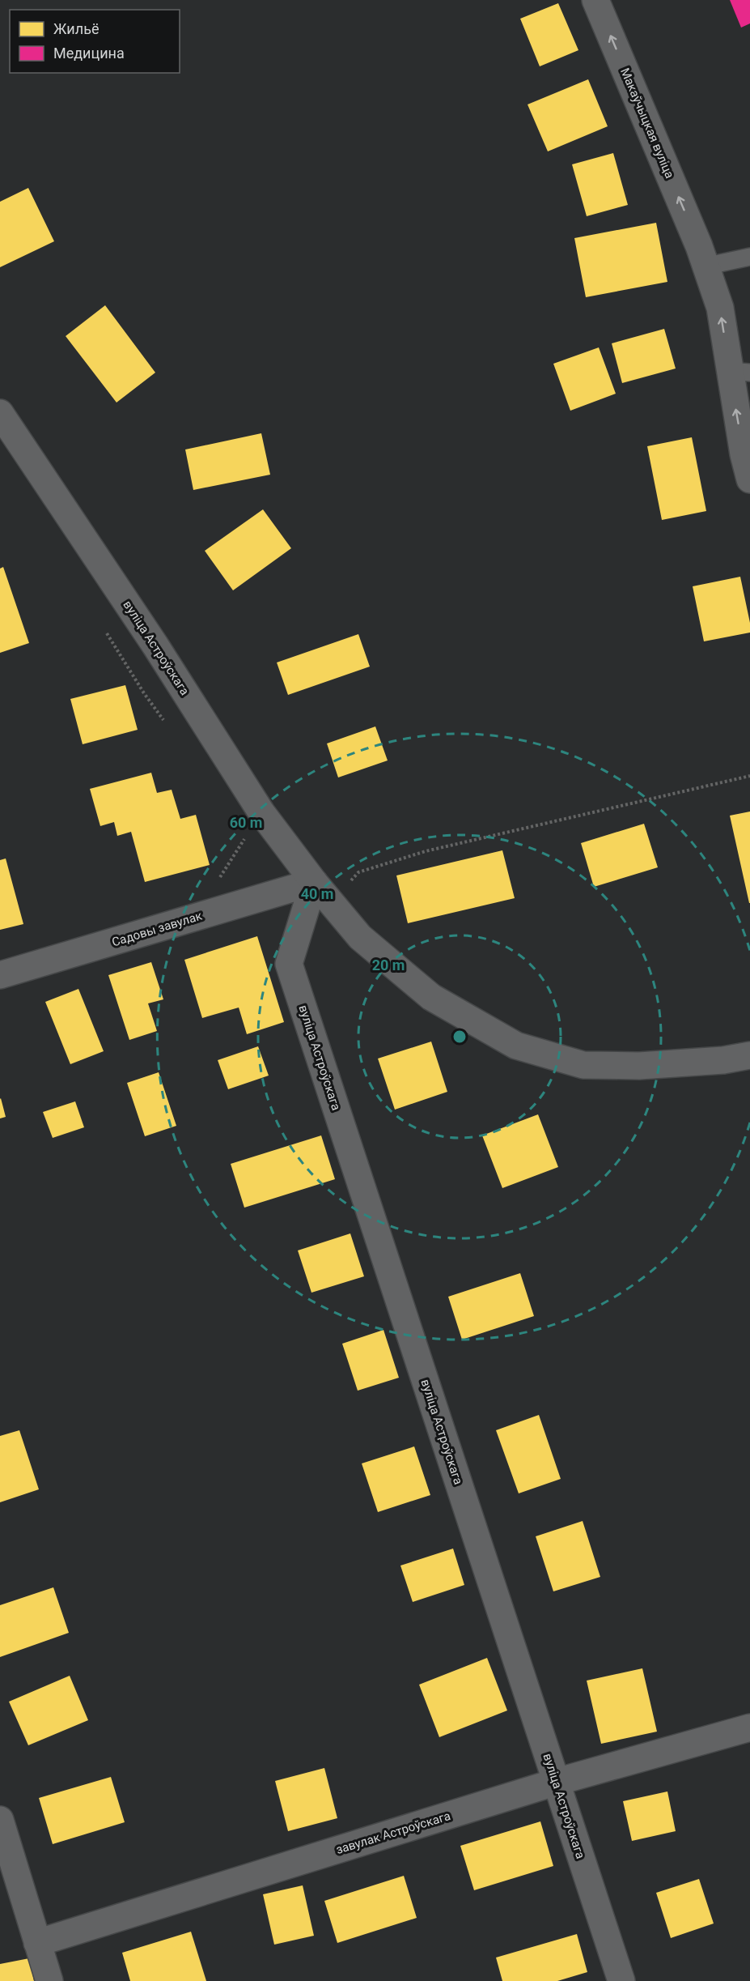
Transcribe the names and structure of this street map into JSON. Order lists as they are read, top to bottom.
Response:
{
  "streets": {
    "street": [
      "Макаўчыцкая вуліца",
      "вуліца Астроўскага",
      "Садовы завулак",
      "завулак Астроўскага"
    ]
  },
  "crossings": [
    ["вуліца Астроўскага", "Садовы завулак"],
    ["вуліца Астроўскага", "завулак Астроўскага"]
  ],
  "one_way": ["Макаўчыцкая вуліца"],
  "legend": ["Жильё", "Медицина"],
  "rings": ["60 m", "40 m", "20 m"]
}
